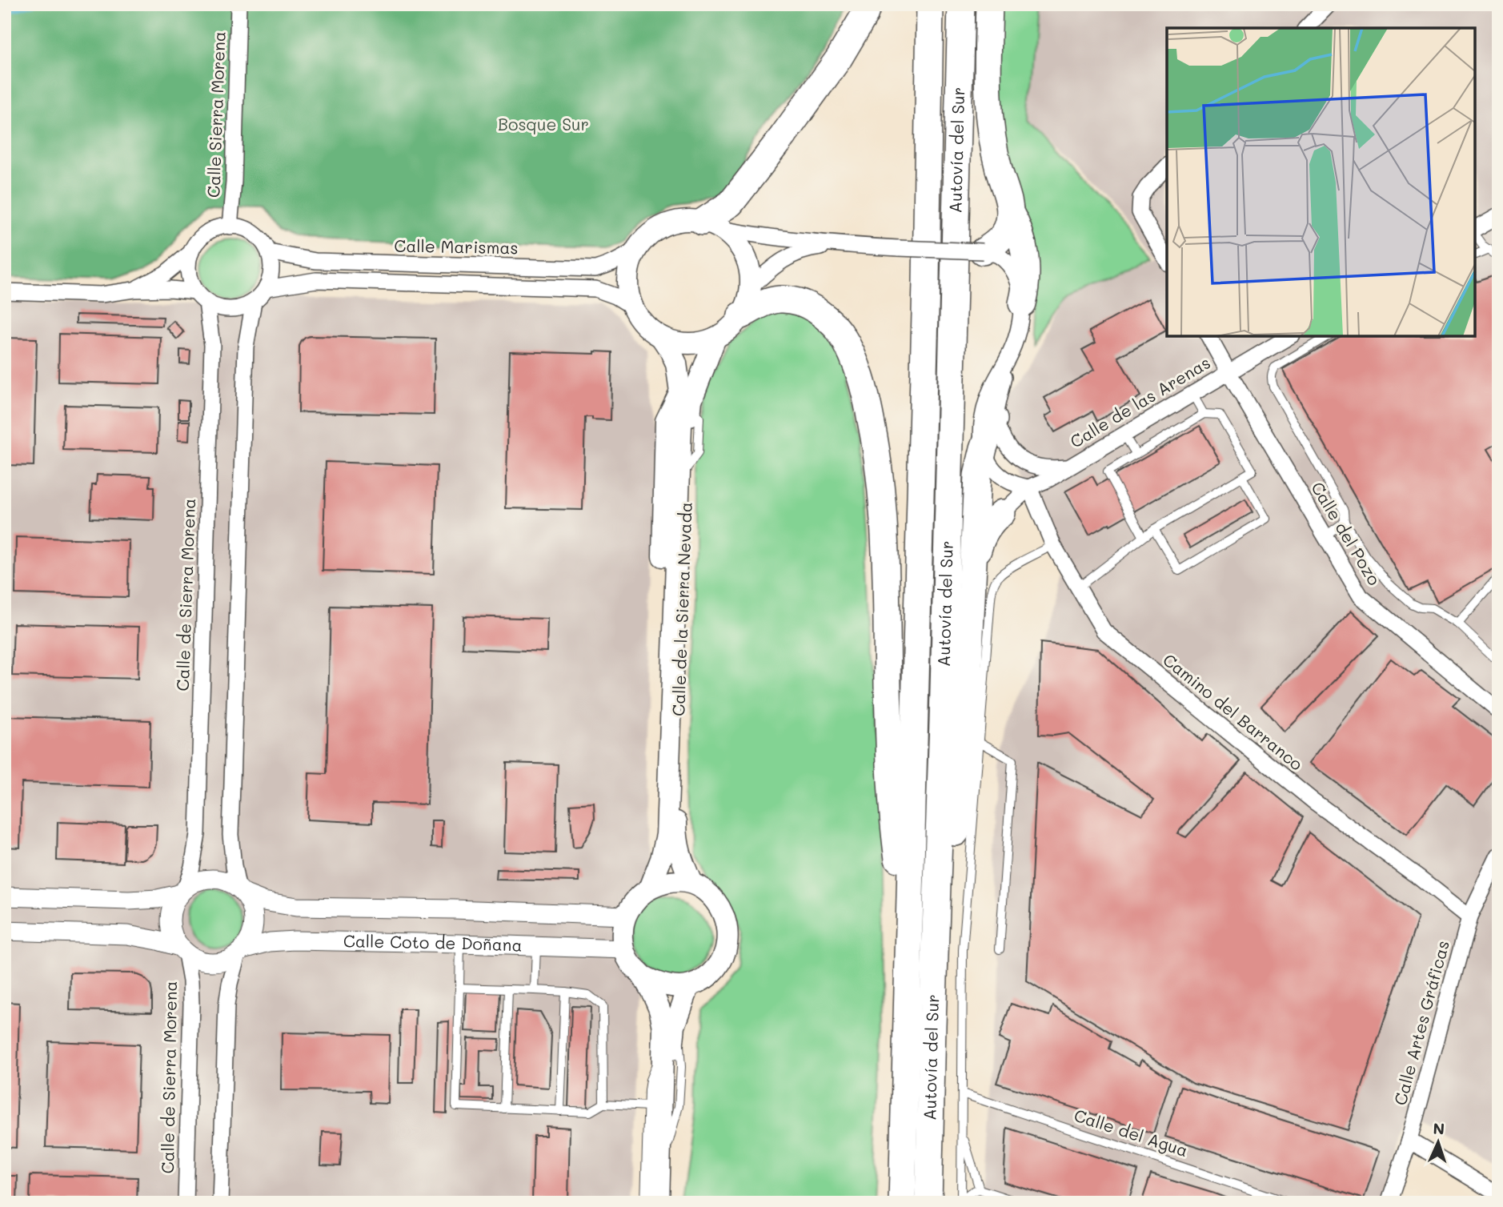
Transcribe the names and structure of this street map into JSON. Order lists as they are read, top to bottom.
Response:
{
  "streets": {
    "highway": ["Autovía del Sur"],
    "main road": ["Calle de la Sierra Nevada"],
    "street": [
      "Calle Sierra Morena",
      "Calle Marismas",
      "Calle de las Arenas",
      "Calle del Pozo",
      "Calle de Sierra Morena",
      "Camino del Barranco",
      "Calle Coto de Doñana",
      "Calle Artes Gráficas"
    ],
    "lane": ["Calle del Agua"]
  },
  "crossings": [
    ["Calle Sierra Morena", "Calle Marismas"],
    ["Calle Sierra Morena", "Calle de Sierra Morena"],
    ["Calle Marismas", "Calle de Sierra Morena"],
    ["Calle Marismas", "Calle de la Sierra Nevada"],
    ["Calle de las Arenas", "Calle del Pozo"],
    ["Calle de las Arenas", "Camino del Barranco"],
    ["Calle de Sierra Morena", "Calle Coto de Doñana"],
    ["Calle de la Sierra Nevada", "Calle Coto de Doñana"],
    ["Camino del Barranco", "Calle Artes Gráficas"]
  ],
  "parks": ["Bosque Sur"],
  "north": "top"
}
